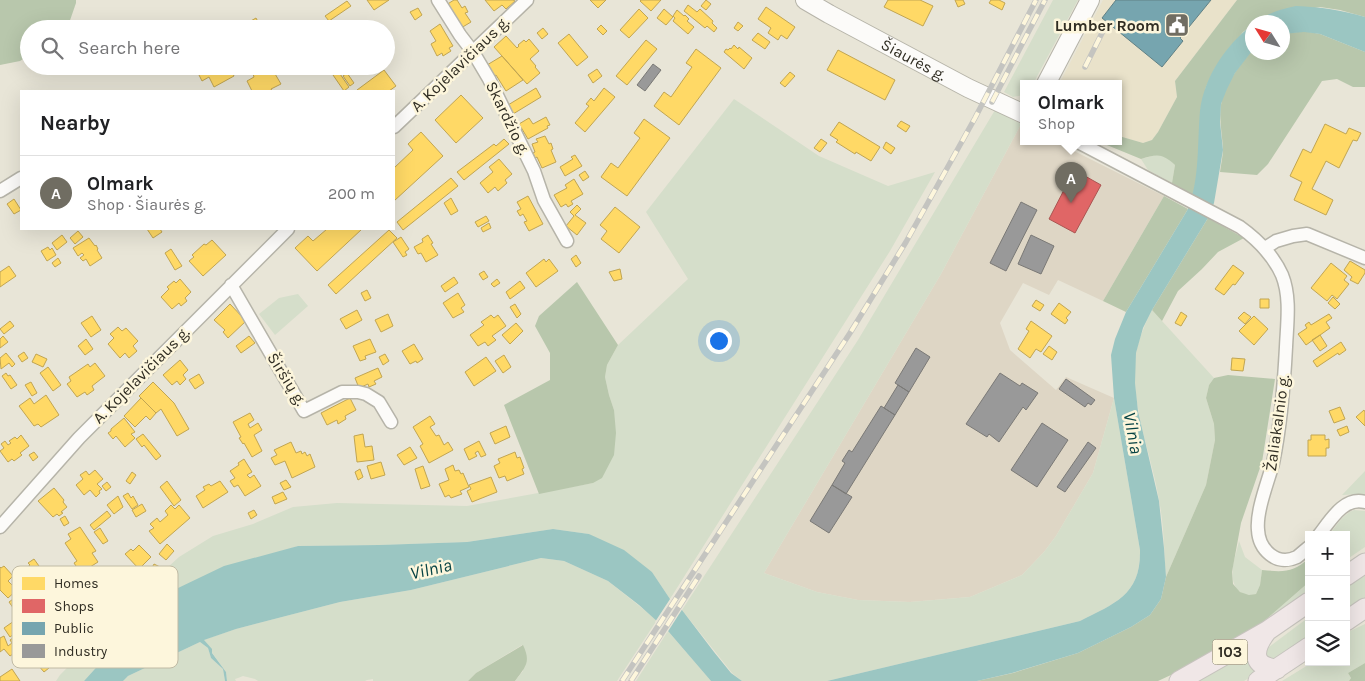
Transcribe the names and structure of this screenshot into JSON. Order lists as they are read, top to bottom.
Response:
{
  "streets": {
    "main road": ["Šiaurės g.", "103"],
    "street": [
      "A. Kojelavičiaus g.",
      "Skardžio g.",
      "Širšių g.",
      "Žaliakalnio g."
    ]
  },
  "crossings": [
    ["A. Kojelavičiaus g.", "Skardžio g."],
    ["A. Kojelavičiaus g.", "Širšių g."]
  ],
  "water": ["Vilnia"],
  "places": {
    "public building": ["Lumber Room"]
  },
  "legend": [
    "Homes",
    "Shops",
    "Public",
    "Industry"
  ],
  "north": "top left",
  "page": {
    "search": "Search here",
    "popup": ["Olmark", "Shop"],
    "heading": "Nearby",
    "list": [
      {
        "mark": "A",
        "name": "Olmark",
        "note": "Shop · Šiaurės g.",
        "value": "200 m"
      }
    ],
    "pins": "A",
    "map_buttons": ["+", "−"]
  }
}
